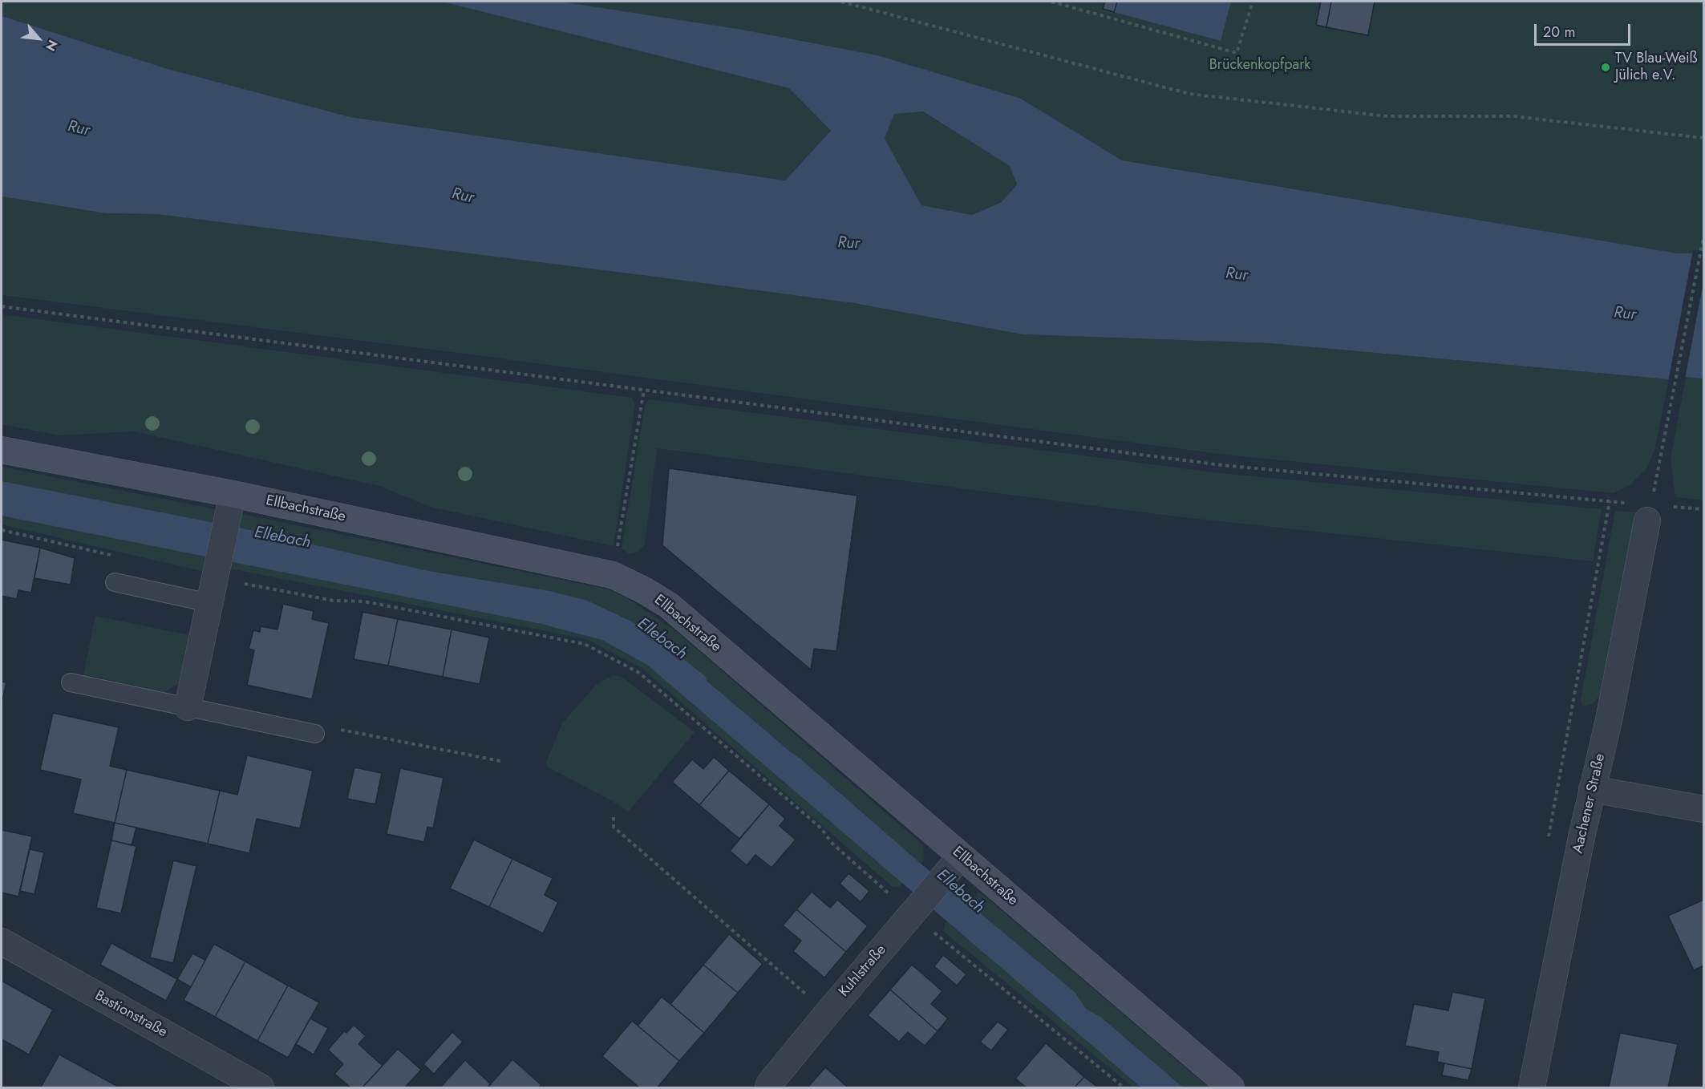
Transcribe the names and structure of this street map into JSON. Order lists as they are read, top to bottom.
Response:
{
  "streets": {
    "main road": ["Ellbachstraße"],
    "street": ["Aachener Straße", "Kuhlstraße", "Bastionstraße"]
  },
  "crossings": [
    ["Ellbachstraße", "Kuhlstraße"]
  ],
  "water": ["Rur", "Ellebach"],
  "parks": ["Brückenkopfpark"],
  "places": ["TV Blau-Weiß Jülich e.V."],
  "scale_bar": "20 m",
  "north": "bottom right"
}
